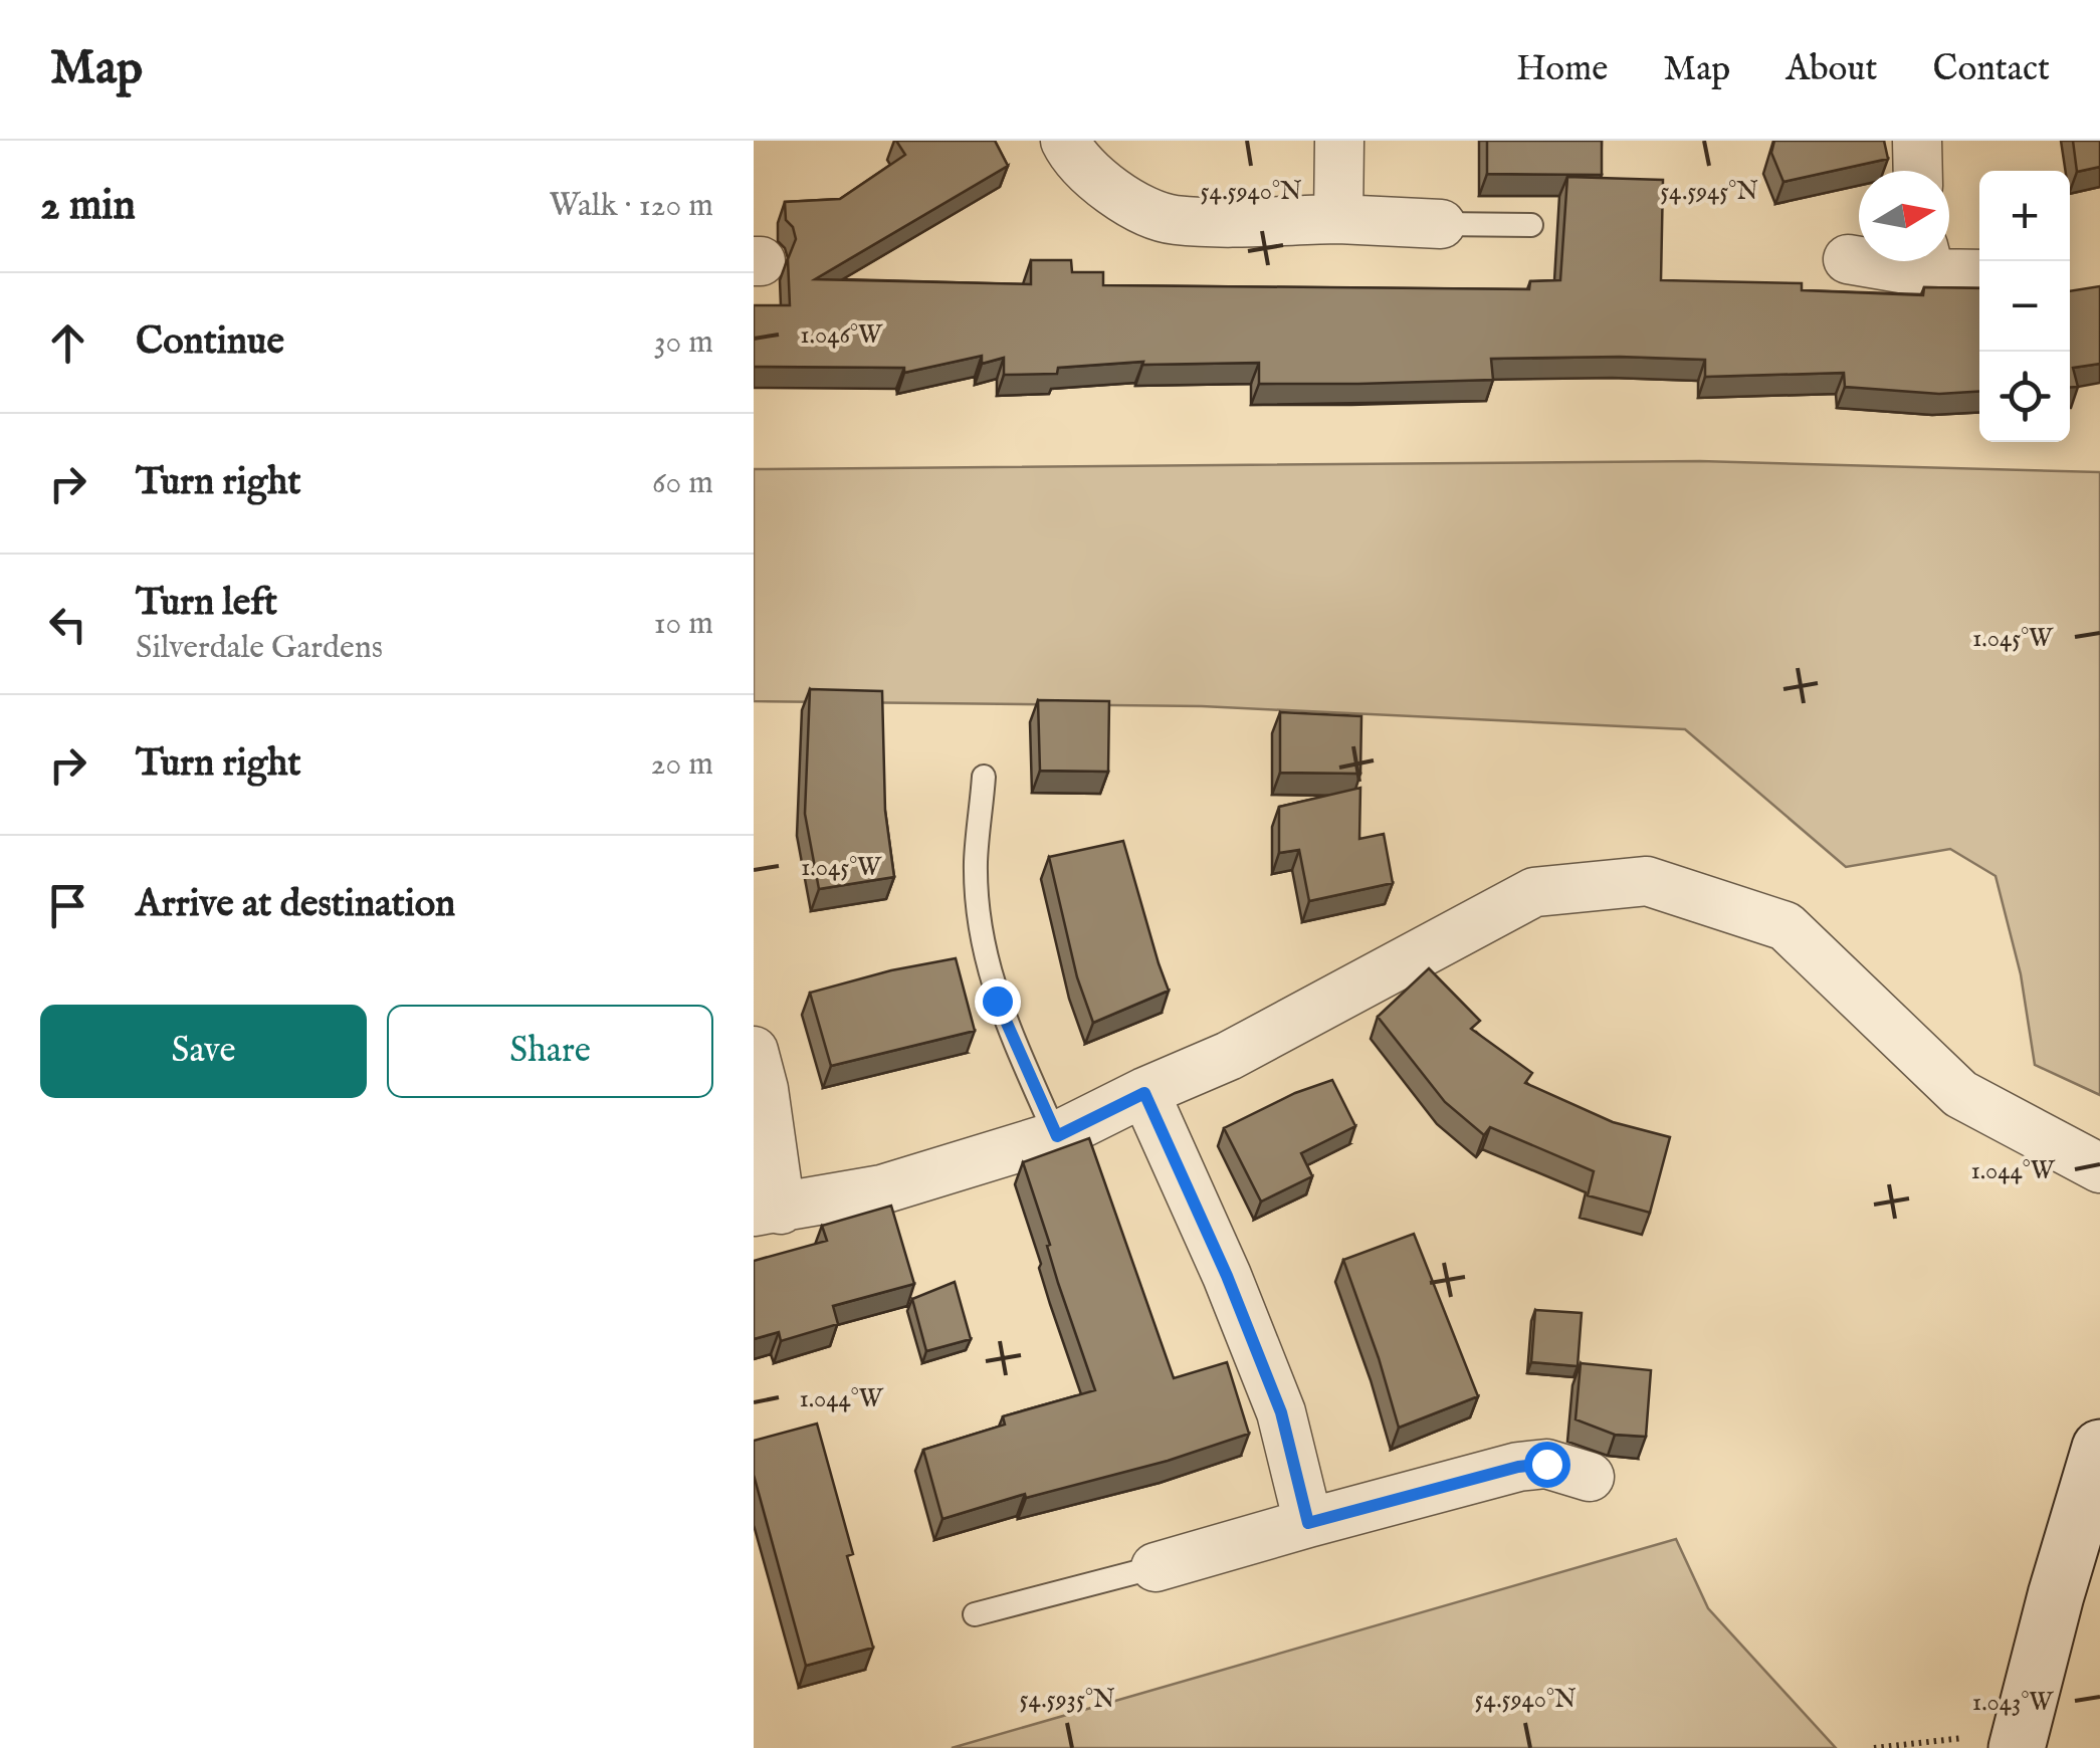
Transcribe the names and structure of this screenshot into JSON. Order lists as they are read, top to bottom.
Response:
{
  "north": "right",
  "page": {
    "header": "Map",
    "nav": [
      "Home",
      "Map",
      "About",
      "Contact"
    ],
    "heading": ["2 min", "Walk · 120 m"],
    "map_buttons": ["+", "−"],
    "list": [
      ["Continue", "30 m"],
      ["Turn right", "60 m"],
      ["Turn left", "Silverdale Gardens", "10 m"],
      ["Turn right", "20 m"],
      "Arrive at destination"
    ],
    "buttons": ["Save", "Share"]
  },
  "coordinates": [
    "54.5940°N",
    "54.5945°N",
    "1.046°W",
    "1.045°W",
    "1.044°W",
    "54.5935°N",
    "1.043°W"
  ]
}
